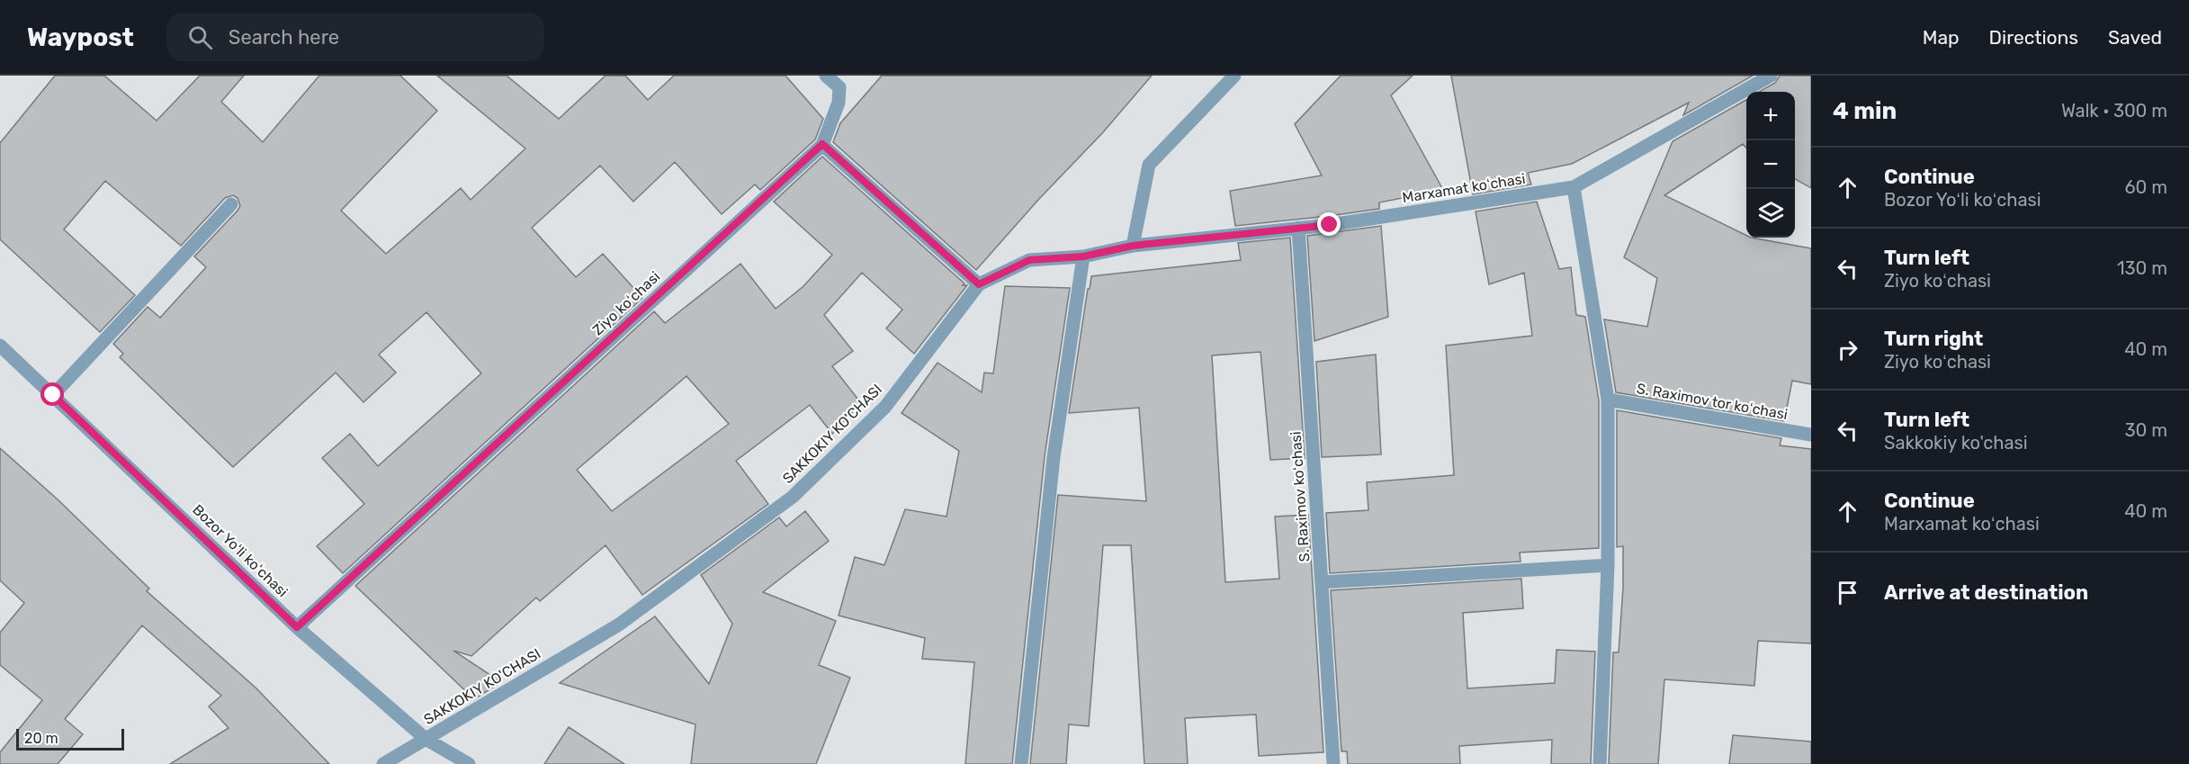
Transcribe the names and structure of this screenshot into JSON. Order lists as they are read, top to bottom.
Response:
{
  "streets": {
    "street": [
      "Marxamat koʻchasi",
      "Ziyo koʻchasi",
      "S. Raximov tor koʻchasi",
      "SAKKOKIY KO'CHASI",
      "S. Raximov koʻchasi",
      "Bozor Yoʻli koʻchasi"
    ]
  },
  "crossings": [
    ["Marxamat koʻchasi", "SAKKOKIY KO'CHASI"],
    ["Marxamat koʻchasi", "S. Raximov koʻchasi"],
    ["Ziyo koʻchasi", "Bozor Yoʻli koʻchasi"],
    ["SAKKOKIY KO'CHASI", "Bozor Yoʻli koʻchasi"]
  ],
  "scale_bar": "20 m",
  "page": {
    "header": "Waypost",
    "search": "Search here",
    "nav": ["Map", "Directions", "Saved"],
    "heading": ["4 min", "Walk · 300 m"],
    "map_buttons": ["+", "−"],
    "list": [
      ["Continue", "Bozor Yoʻli koʻchasi", "60 m"],
      ["Turn left", "Ziyo koʻchasi", "130 m"],
      ["Turn right", "Ziyo koʻchasi", "40 m"],
      ["Turn left", "Sakkokiy ko'chasi", "30 m"],
      ["Continue", "Marxamat koʻchasi", "40 m"],
      "Arrive at destination"
    ],
    "scale": "20 m"
  }
}
